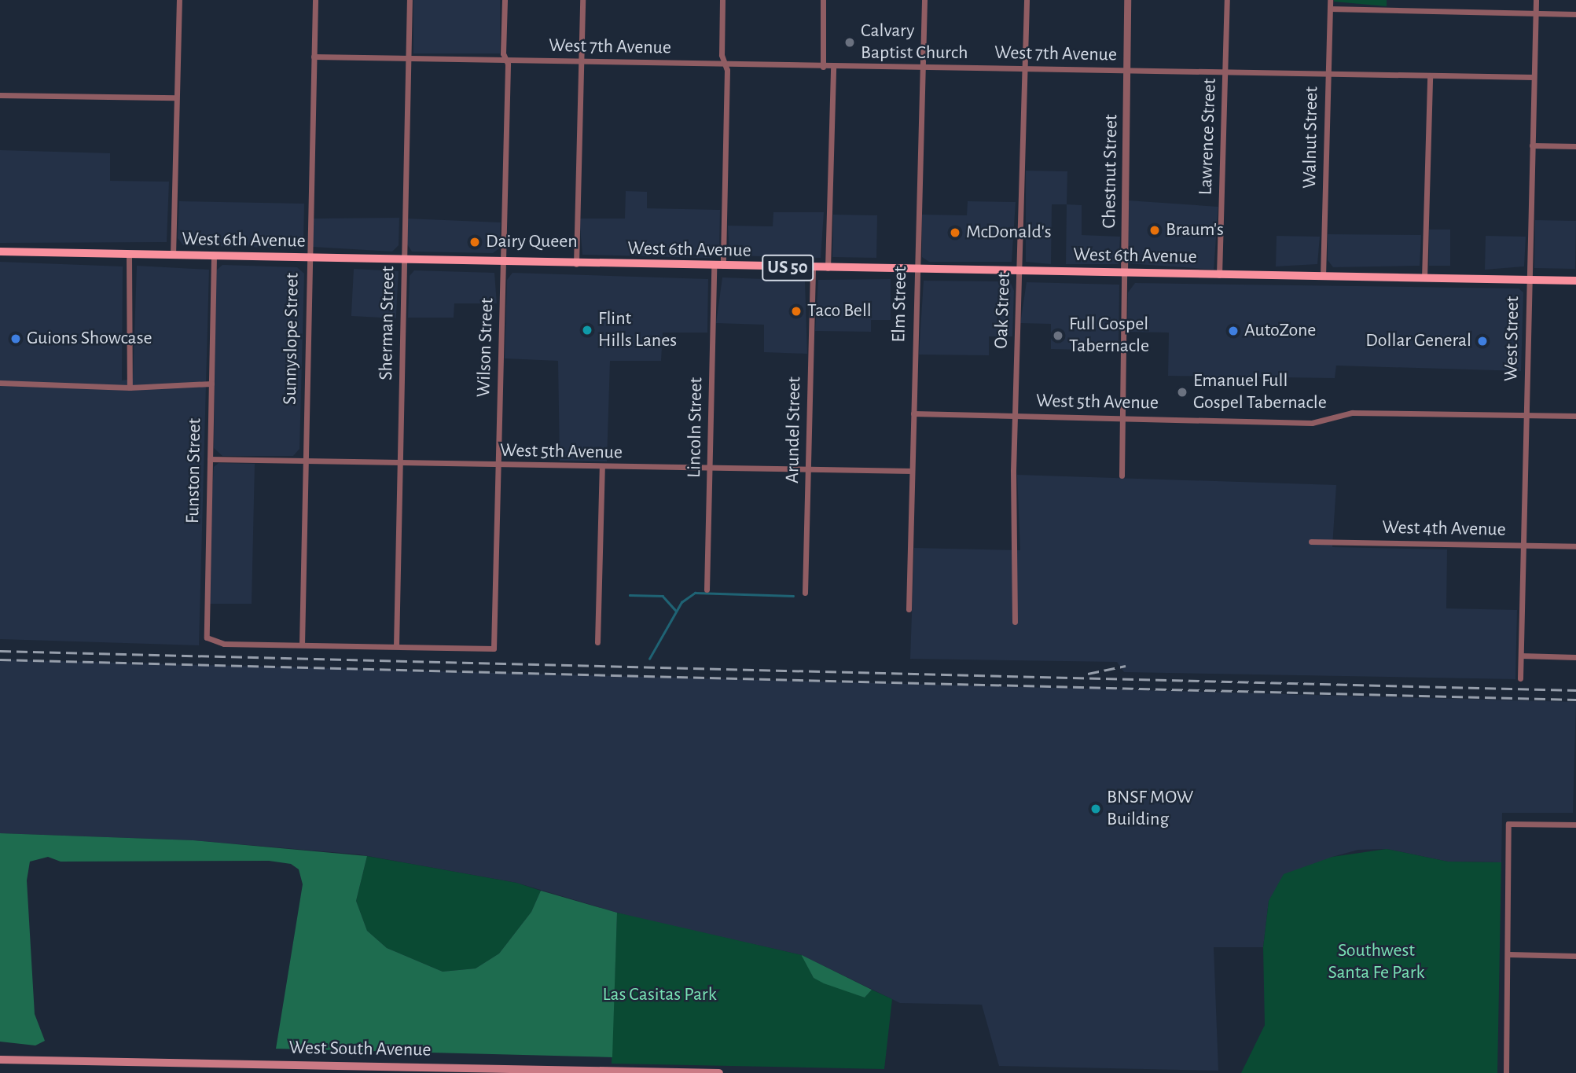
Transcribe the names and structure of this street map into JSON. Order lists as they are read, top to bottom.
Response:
{
  "streets": {
    "main road": ["West 6th Avenue", "US 50", "West South Avenue"],
    "street": [
      "West 7th Avenue",
      "Lawrence Street",
      "Walnut Street",
      "Chestnut Street",
      "Elm Street",
      "Oak Street",
      "Sherman Street",
      "Sunnyslope Street",
      "West Street",
      "Wilson Street",
      "West 5th Avenue",
      "Lincoln Street",
      "Arundel Street",
      "Funston Street",
      "West 4th Avenue"
    ]
  },
  "crossings": [
    ["West 7th Avenue", "Lawrence Street"],
    ["West 7th Avenue", "Walnut Street"],
    ["West 7th Avenue", "Chestnut Street"],
    ["West 7th Avenue", "Elm Street"],
    ["West 7th Avenue", "Oak Street"],
    ["West 7th Avenue", "Sherman Street"],
    ["West 7th Avenue", "Sunnyslope Street"],
    ["West 7th Avenue", "West Street"],
    ["West 7th Avenue", "Wilson Street"],
    ["West 7th Avenue", "Lincoln Street"],
    ["Lawrence Street", "West 6th Avenue"],
    ["Walnut Street", "West 6th Avenue"],
    ["Chestnut Street", "West 6th Avenue"],
    ["Chestnut Street", "West 5th Avenue"],
    ["West 6th Avenue", "Elm Street"],
    ["West 6th Avenue", "Oak Street"],
    ["West 6th Avenue", "Sherman Street"],
    ["West 6th Avenue", "Sunnyslope Street"],
    ["West 6th Avenue", "West Street"],
    ["West 6th Avenue", "Wilson Street"],
    ["West 6th Avenue", "Lincoln Street"],
    ["West 6th Avenue", "Arundel Street"],
    ["West 6th Avenue", "Funston Street"],
    ["Elm Street", "West 5th Avenue"],
    ["Oak Street", "West 5th Avenue"],
    ["Sherman Street", "West 5th Avenue"],
    ["Sherman Street", "Funston Street"],
    ["Sunnyslope Street", "West 5th Avenue"],
    ["Sunnyslope Street", "Funston Street"],
    ["West Street", "West 5th Avenue"],
    ["West Street", "West 4th Avenue"],
    ["Wilson Street", "West 5th Avenue"],
    ["Wilson Street", "Funston Street"],
    ["West 5th Avenue", "Lincoln Street"],
    ["West 5th Avenue", "Arundel Street"],
    ["West 5th Avenue", "Funston Street"]
  ],
  "parks": ["Southwest Santa Fe Park", "Las Casitas Park"],
  "places": [
    "Calvary Baptist Church",
    "Braum's",
    "McDonald's",
    "Dairy Queen",
    "Taco Bell",
    "Flint Hills Lanes",
    "AutoZone",
    "Full Gospel Tabernacle",
    "Guions Showcase",
    "Dollar General",
    "Emanuel Full Gospel Tabernacle",
    "BNSF MOW Building"
  ]
}
